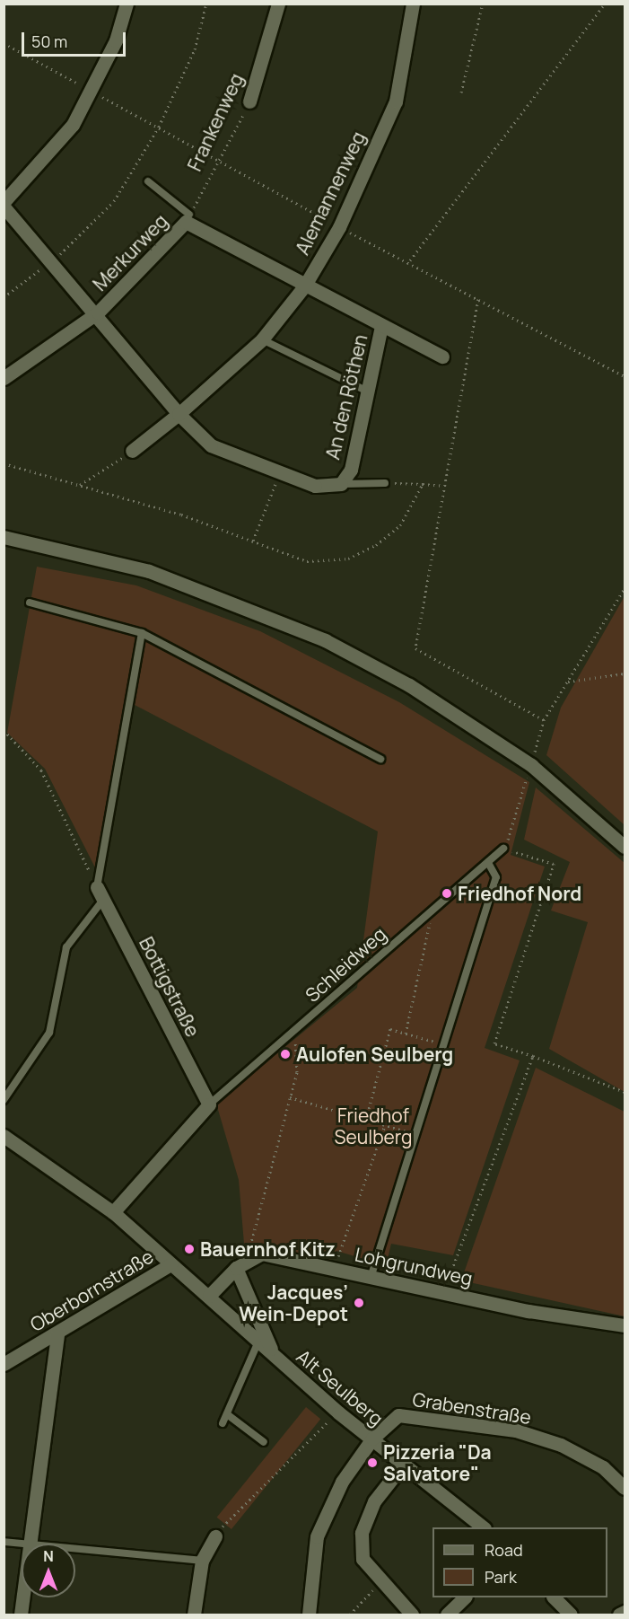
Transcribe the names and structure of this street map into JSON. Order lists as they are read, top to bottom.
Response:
{
  "streets": {
    "street": [
      "Frankenweg",
      "Alemannenweg",
      "Merkurweg",
      "An den Röthen",
      "Bottigstraße",
      "Lohgrundweg",
      "Oberbornstraße",
      "Alt Seulberg",
      "Grabenstraße"
    ],
    "lane": ["Schleidweg"]
  },
  "crossings": [
    ["Alemannenweg", "Merkurweg"],
    ["Alemannenweg", "An den Röthen"],
    ["Merkurweg", "An den Röthen"],
    ["Schleidweg", "Bottigstraße"],
    ["Oberbornstraße", "Alt Seulberg"],
    ["Alt Seulberg", "Grabenstraße"]
  ],
  "parks": ["Friedhof Seulberg"],
  "places": [
    "Friedhof Nord",
    "Aulofen Seulberg",
    "Bauernhof Kitz",
    "Jacques’ Wein-Depot",
    "Pizzeria \"Da Salvatore\""
  ],
  "legend": ["Road", "Park"],
  "scale_bar": "50 m",
  "north": "top"
}
